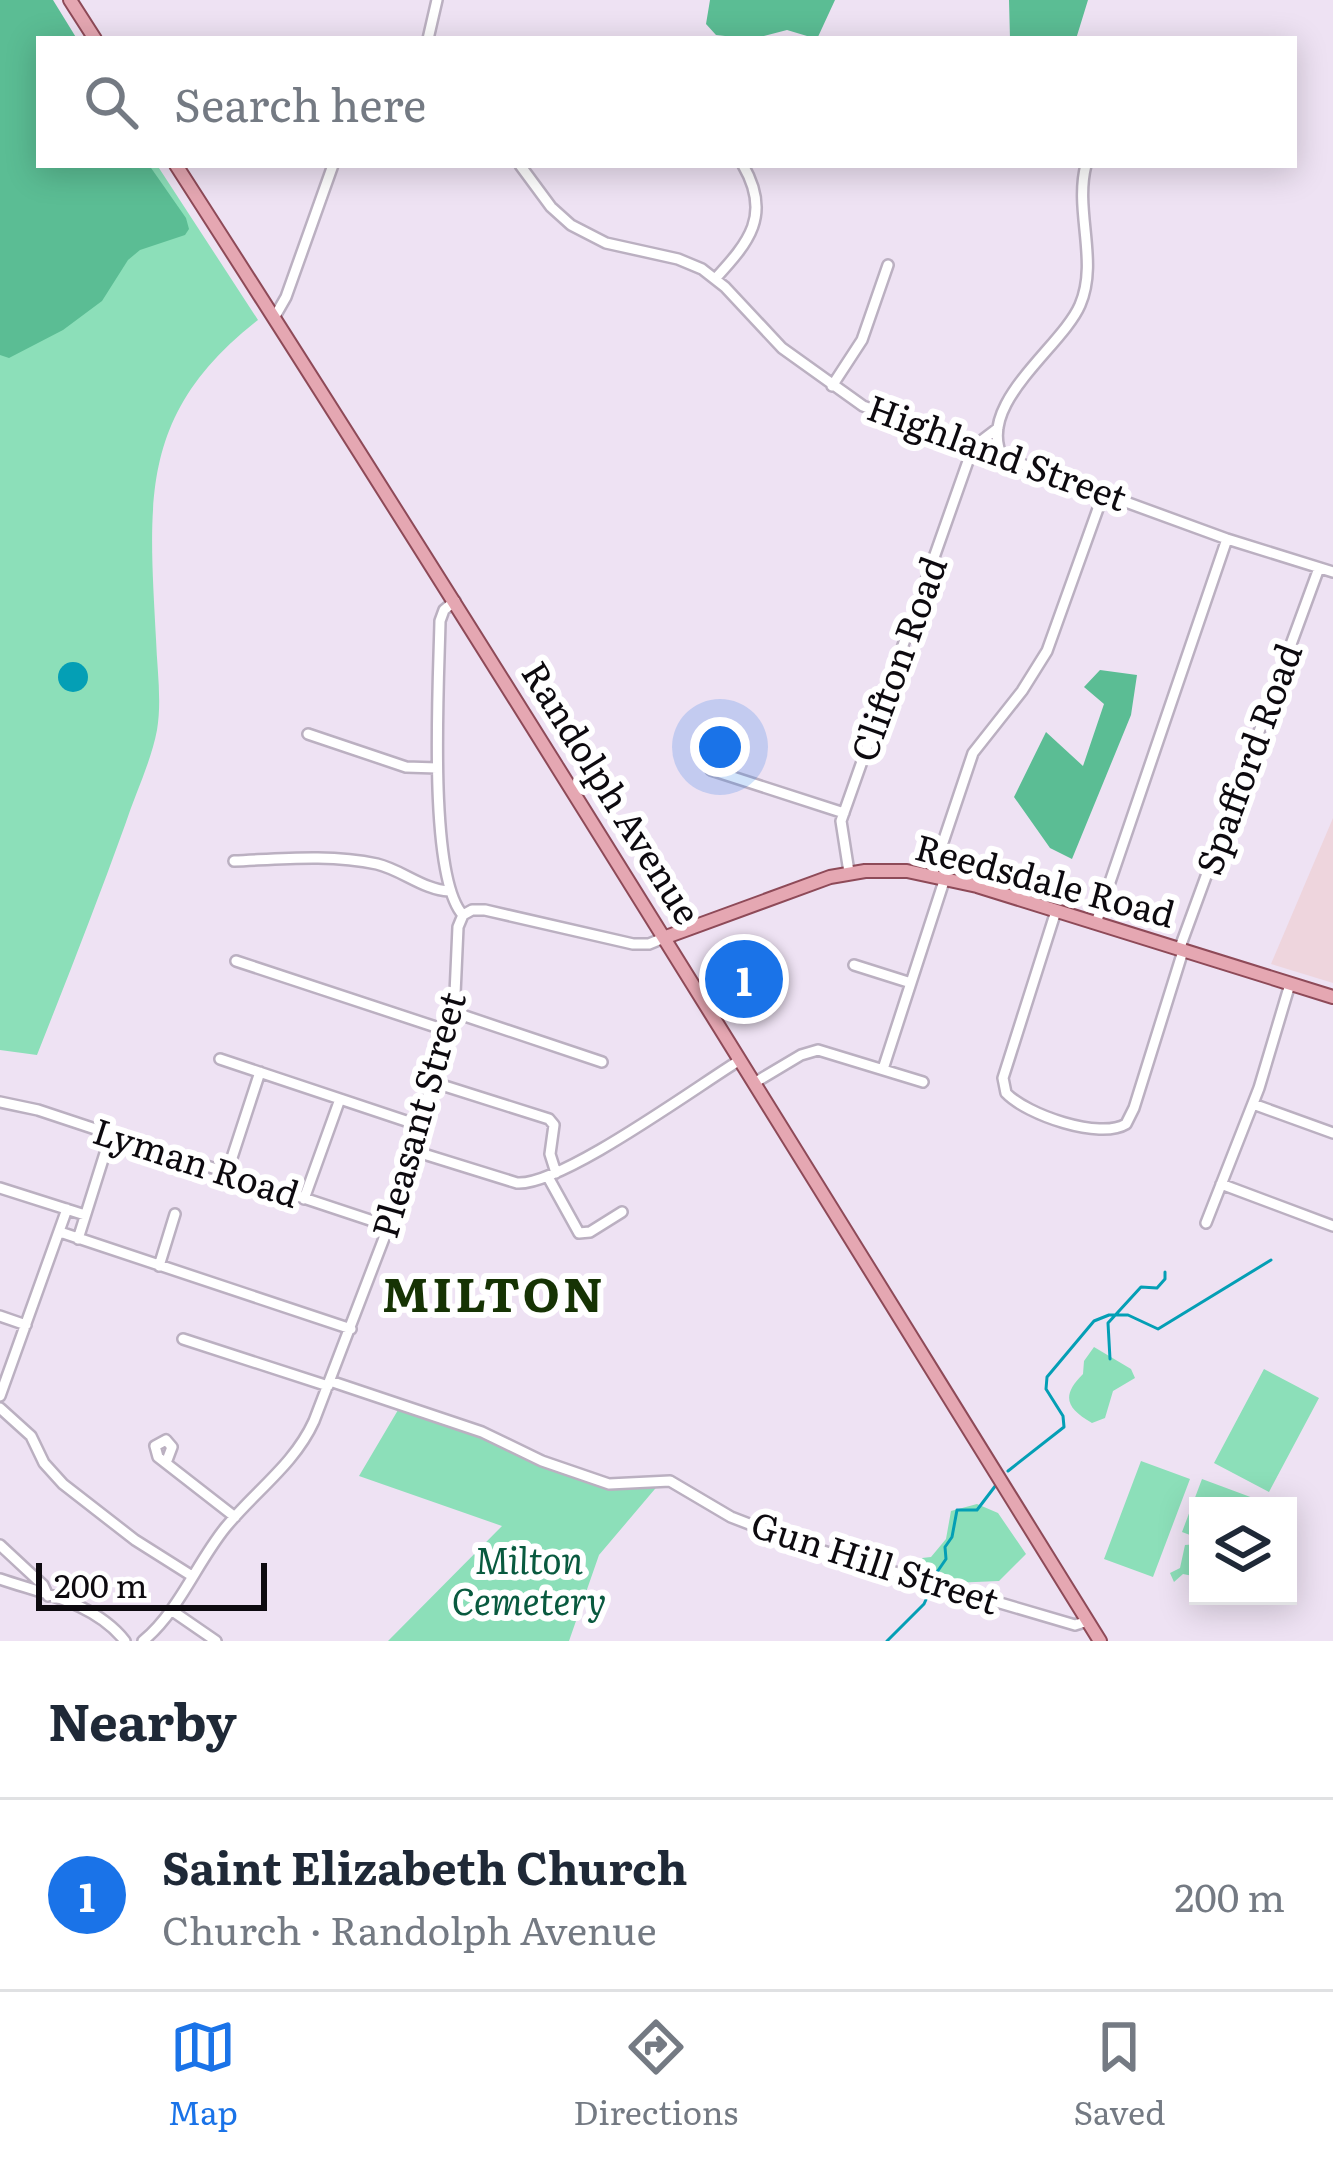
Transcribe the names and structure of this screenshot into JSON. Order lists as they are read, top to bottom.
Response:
{
  "streets": {
    "main road": ["Randolph Avenue", "Reedsdale Road"],
    "street": [
      "Highland Street",
      "Clifton Road",
      "Spafford Road",
      "Pleasant Street",
      "Lyman Road",
      "Gun Hill Street"
    ]
  },
  "crossings": [
    ["Highland Street", "Clifton Road"],
    ["Highland Street", "Spafford Road"],
    ["Clifton Road", "Reedsdale Road"],
    ["Spafford Road", "Reedsdale Road"],
    ["Randolph Avenue", "Reedsdale Road"],
    ["Randolph Avenue", "Gun Hill Street"],
    ["Reedsdale Road", "Pleasant Street"],
    ["Pleasant Street", "Lyman Road"],
    ["Pleasant Street", "Gun Hill Street"]
  ],
  "districts": ["MILTON"],
  "parks": ["Milton Cemetery"],
  "scale_bar": "200 m",
  "page": {
    "search": "Search here",
    "pins": "1",
    "scale": "200 m",
    "heading": "Nearby",
    "list": [
      {
        "mark": "1",
        "name": "Saint Elizabeth Church",
        "note": "Church · Randolph Avenue",
        "value": "200 m"
      }
    ],
    "nav": ["Map", "Directions", "Saved"]
  }
}
